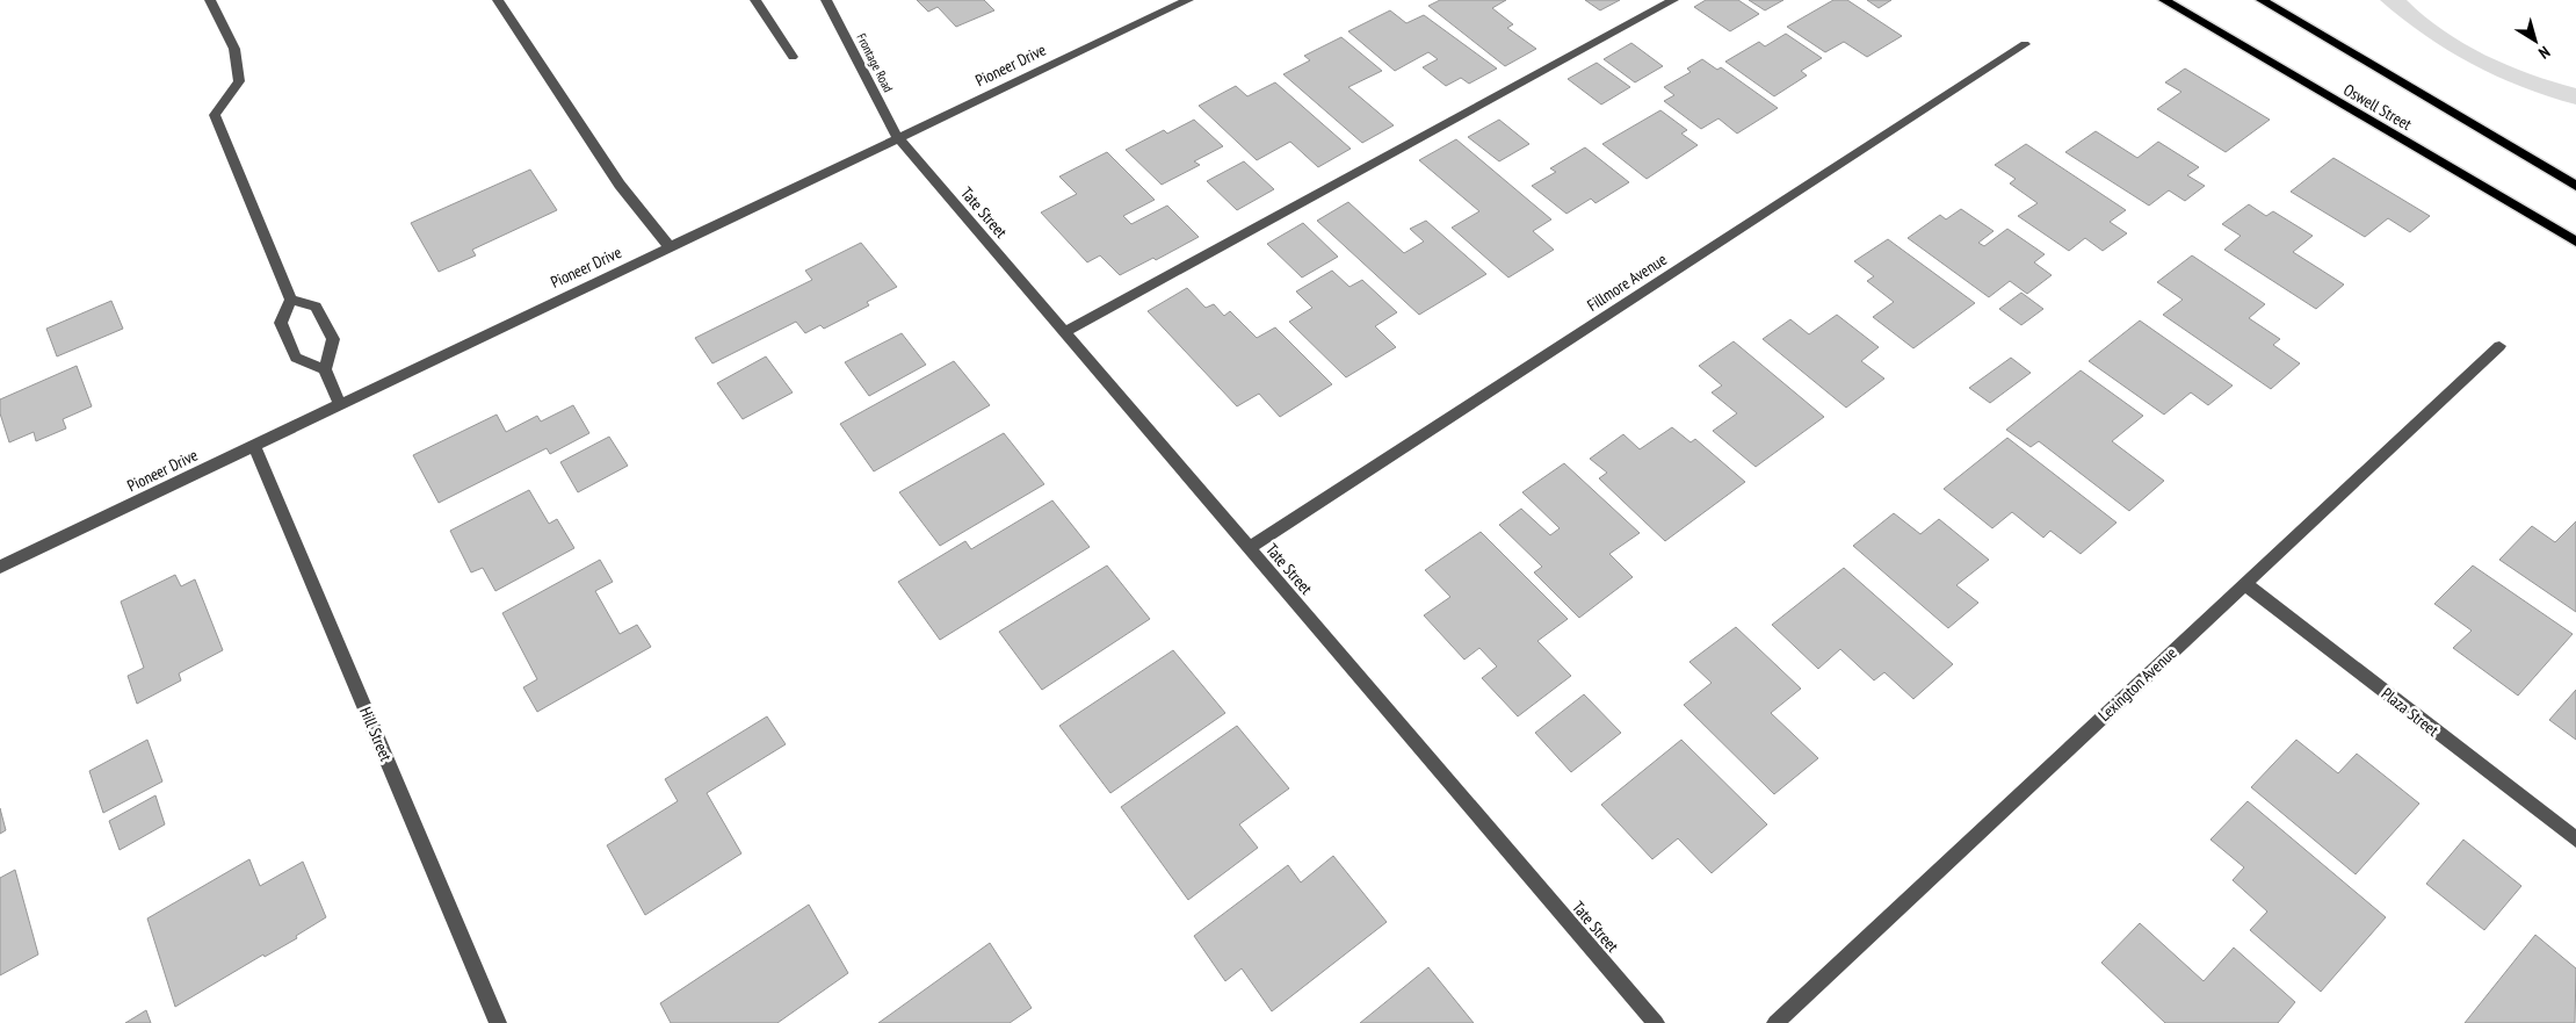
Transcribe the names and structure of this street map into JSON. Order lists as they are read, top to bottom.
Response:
{
  "streets": {
    "main road": ["Oswell Street"],
    "street": [
      "Frontage Road",
      "Pioneer Drive",
      "Tate Street",
      "Fillmore Avenue",
      "Lexington Avenue",
      "Plaza Street",
      "Hill Street"
    ]
  },
  "crossings": [
    ["Frontage Road", "Pioneer Drive"],
    ["Frontage Road", "Tate Street"],
    ["Pioneer Drive", "Tate Street"],
    ["Pioneer Drive", "Hill Street"],
    ["Tate Street", "Fillmore Avenue"],
    ["Lexington Avenue", "Plaza Street"]
  ],
  "north": "bottom right"
}
